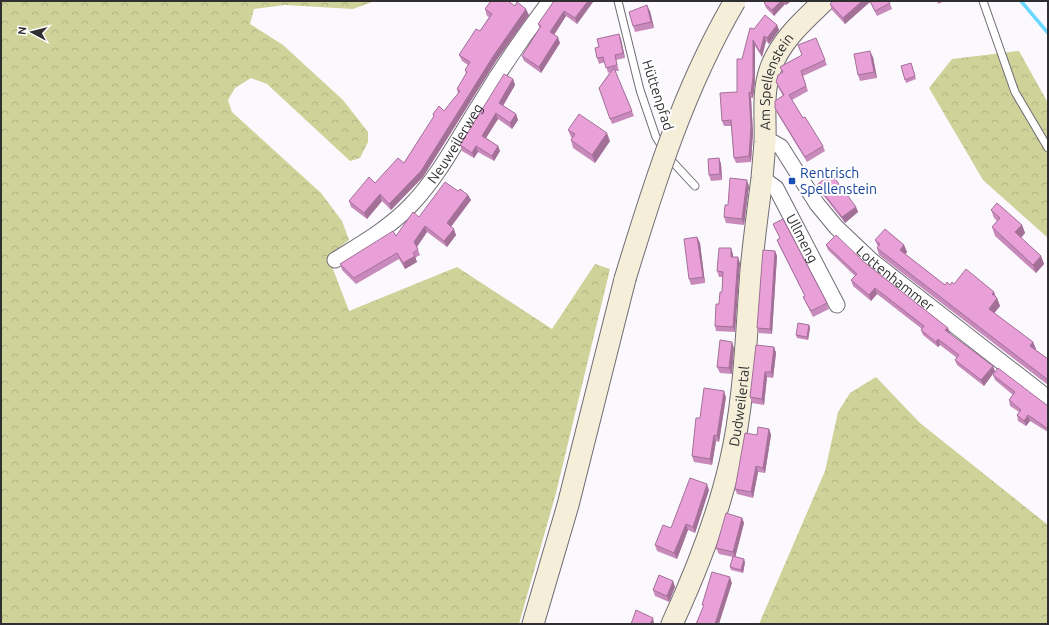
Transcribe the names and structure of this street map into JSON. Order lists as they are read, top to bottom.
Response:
{
  "streets": {
    "main road": ["Am Spellenstein", "Dudweilertal"],
    "street": ["Neuweilerweg", "Ullmeng", "Lottenhammer"],
    "lane": ["Hüttenpfad"]
  },
  "crossings": [
    ["Am Spellenstein", "Ullmeng"],
    ["Am Spellenstein", "Lottenhammer"],
    ["Am Spellenstein", "Dudweilertal"],
    ["Ullmeng", "Dudweilertal"]
  ],
  "places": {
    "transit": ["Rentrisch Spellenstein"]
  },
  "north": "left"
}
